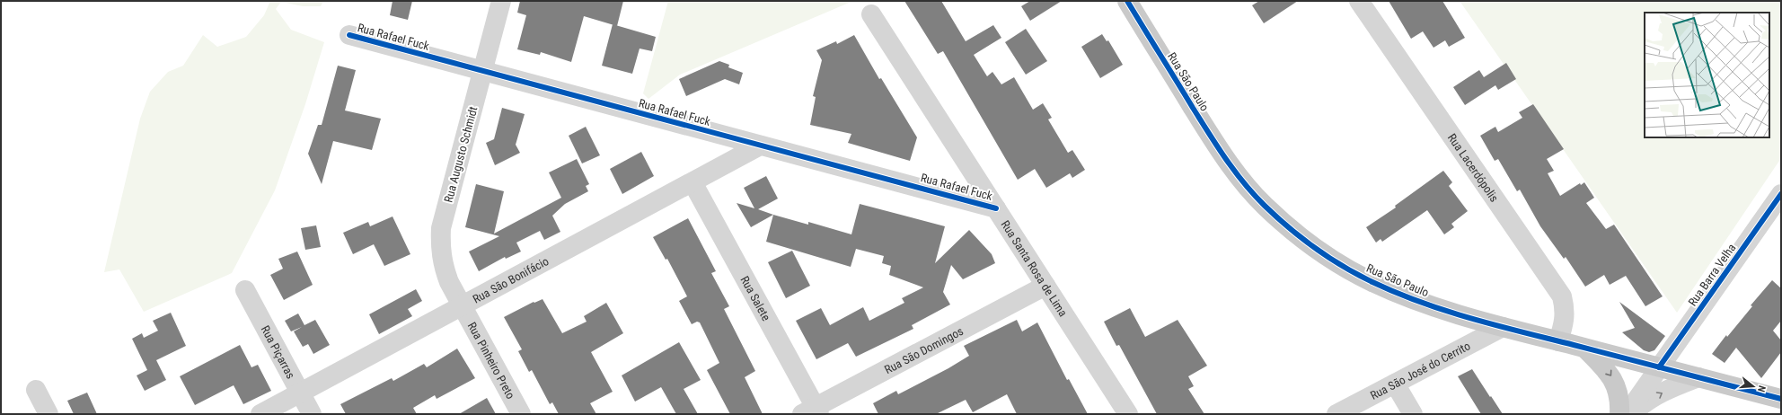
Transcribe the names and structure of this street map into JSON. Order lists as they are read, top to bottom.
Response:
{
  "streets": {
    "main road": ["Rua São Paulo"],
    "street": [
      "Rua Rafael Fuck",
      "Rua Augusto Schmidt",
      "Rua Lacerdópolis",
      "Rua Santa Rosa de Lima",
      "Rua Barra Velha",
      "Rua São Bonifácio",
      "Rua Salete",
      "Rua São Domingos",
      "Rua Piçarras",
      "Rua Pinheiro Preto",
      "Rua São José do Cerrito"
    ]
  },
  "crossings": [
    ["Rua Rafael Fuck", "Rua Augusto Schmidt"],
    ["Rua Rafael Fuck", "Rua Santa Rosa de Lima"],
    ["Rua Rafael Fuck", "Rua São Bonifácio"],
    ["Rua São Paulo", "Rua Lacerdópolis"],
    ["Rua São Paulo", "Rua Barra Velha"],
    ["Rua São Paulo", "Rua São José do Cerrito"],
    ["Rua Augusto Schmidt", "Rua São Bonifácio"],
    ["Rua Augusto Schmidt", "Rua Pinheiro Preto"],
    ["Rua Santa Rosa de Lima", "Rua São Domingos"],
    ["Rua São Bonifácio", "Rua Salete"],
    ["Rua São Bonifácio", "Rua Piçarras"],
    ["Rua São Bonifácio", "Rua Pinheiro Preto"],
    ["Rua Salete", "Rua São Domingos"]
  ],
  "north": "right"
}
